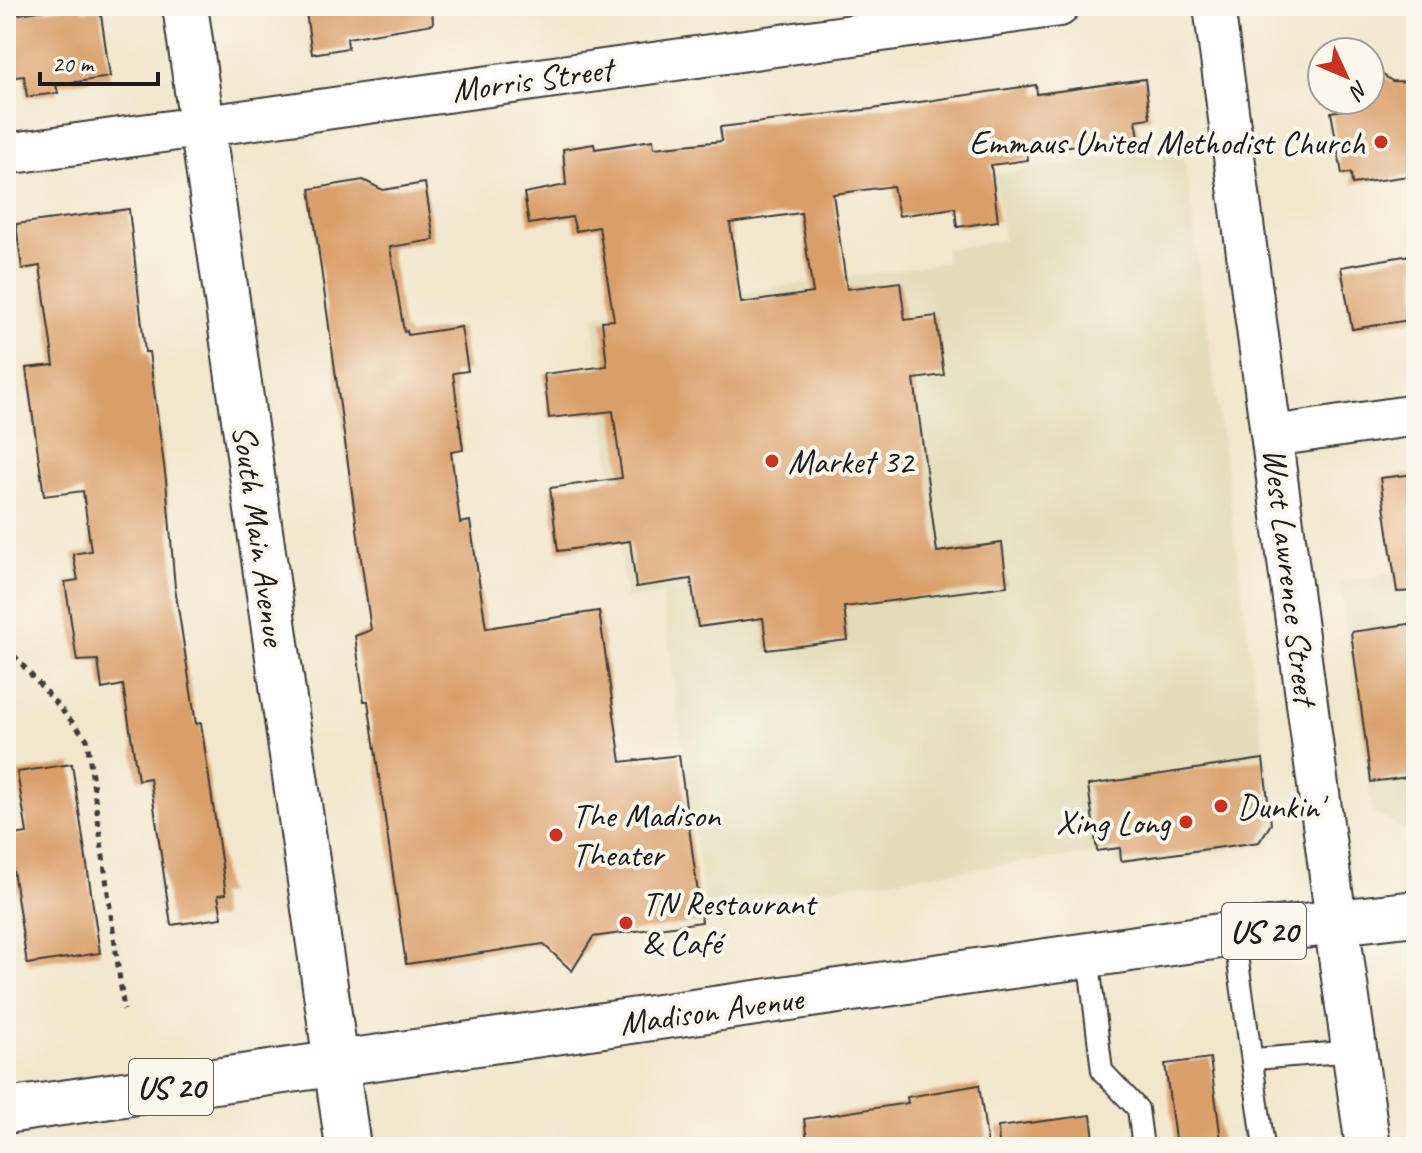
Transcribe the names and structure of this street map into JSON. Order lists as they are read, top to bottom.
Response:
{
  "streets": {
    "main road": [
      "South Main Avenue",
      "West Lawrence Street",
      "US 20",
      "Madison Avenue"
    ],
    "street": ["Morris Street"]
  },
  "crossings": [
    ["Morris Street", "South Main Avenue"],
    ["South Main Avenue", "Madison Avenue"],
    ["West Lawrence Street", "Madison Avenue"]
  ],
  "places": [
    "Emmaus United Methodist Church",
    "Market 32",
    "Dunkin'",
    "Xing Long",
    "The Madison Theater",
    "TN Restaurant & Café"
  ],
  "scale_bar": "20 m",
  "north": "bottom right"
}
